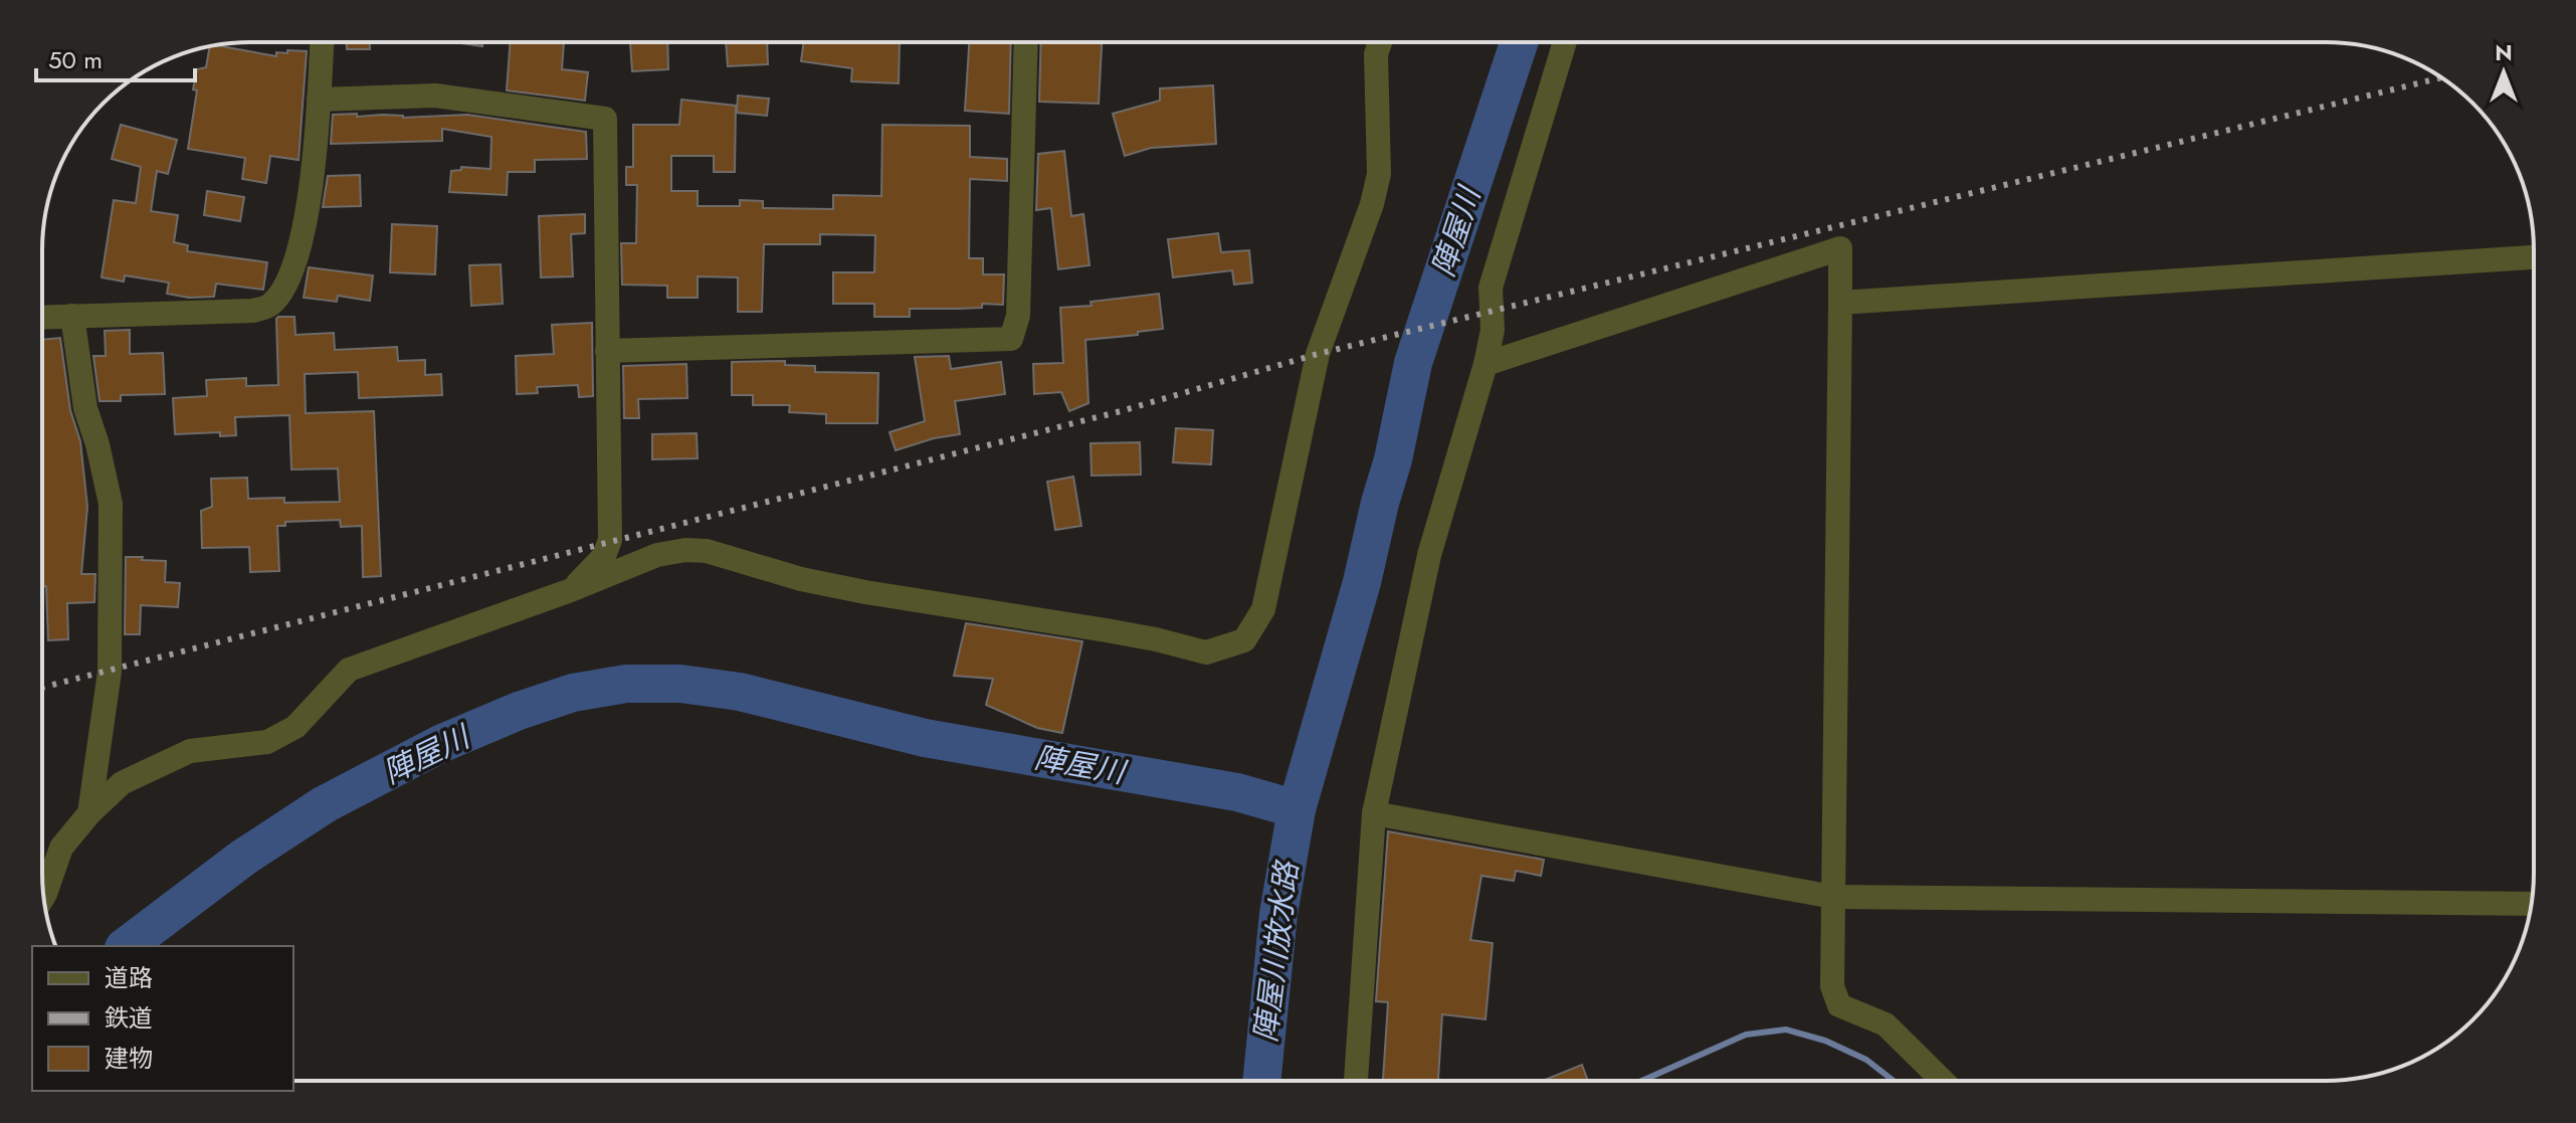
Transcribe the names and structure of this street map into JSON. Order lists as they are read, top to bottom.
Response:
{
  "water": ["陣屋川", "陣屋川放水路"],
  "legend": ["道路", "鉄道", "建物"],
  "scale_bar": "50 m",
  "north": "top"
}
